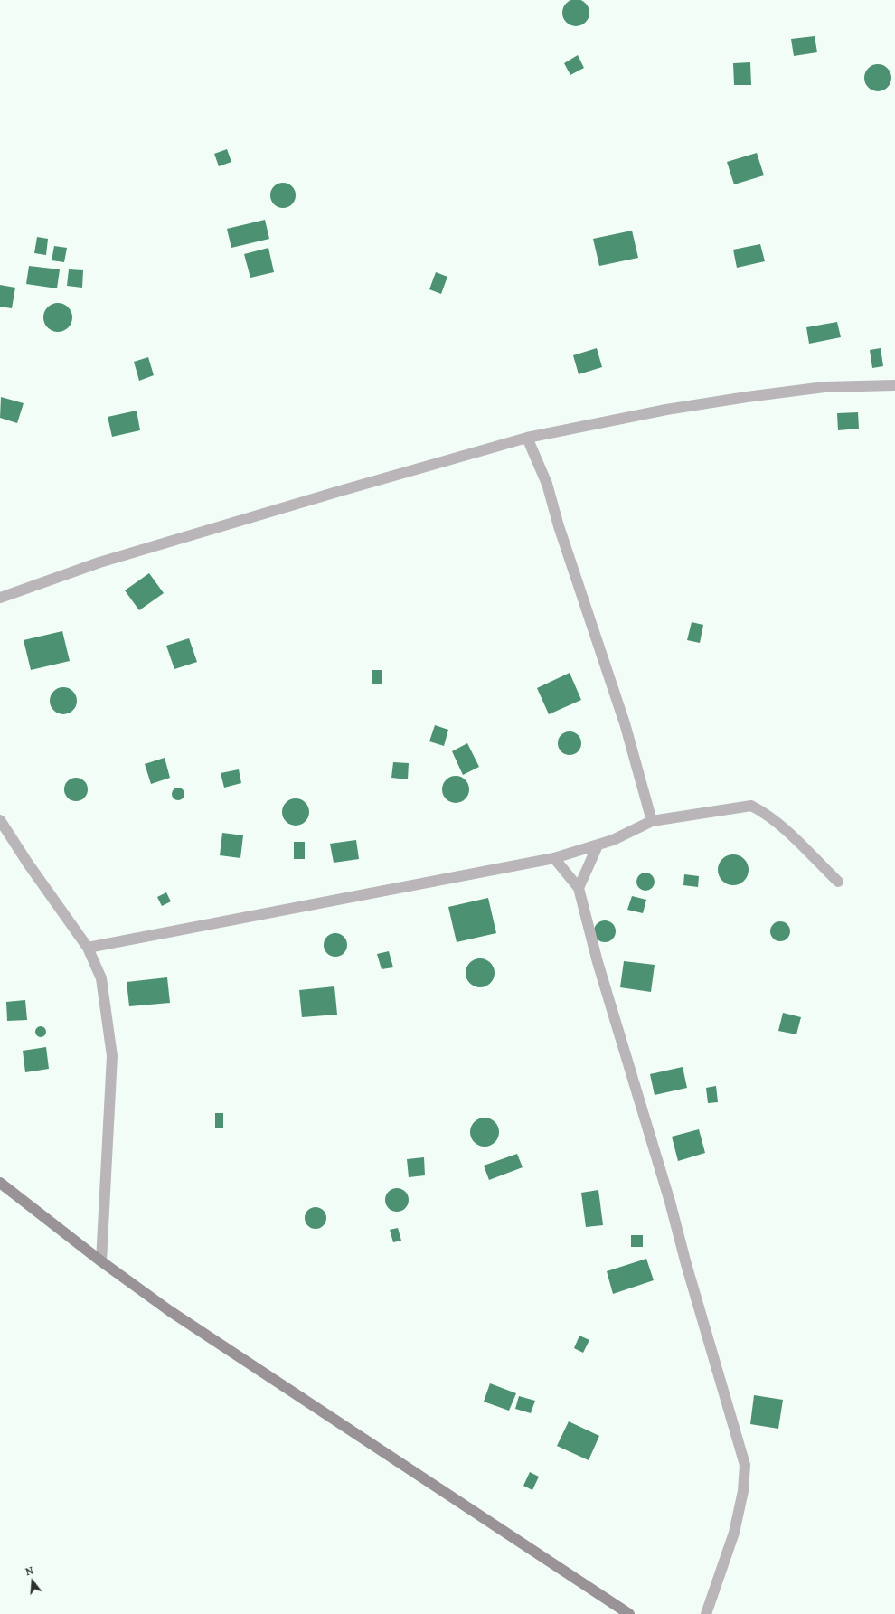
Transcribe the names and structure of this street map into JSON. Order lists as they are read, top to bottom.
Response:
{
  "north": "top"
}
